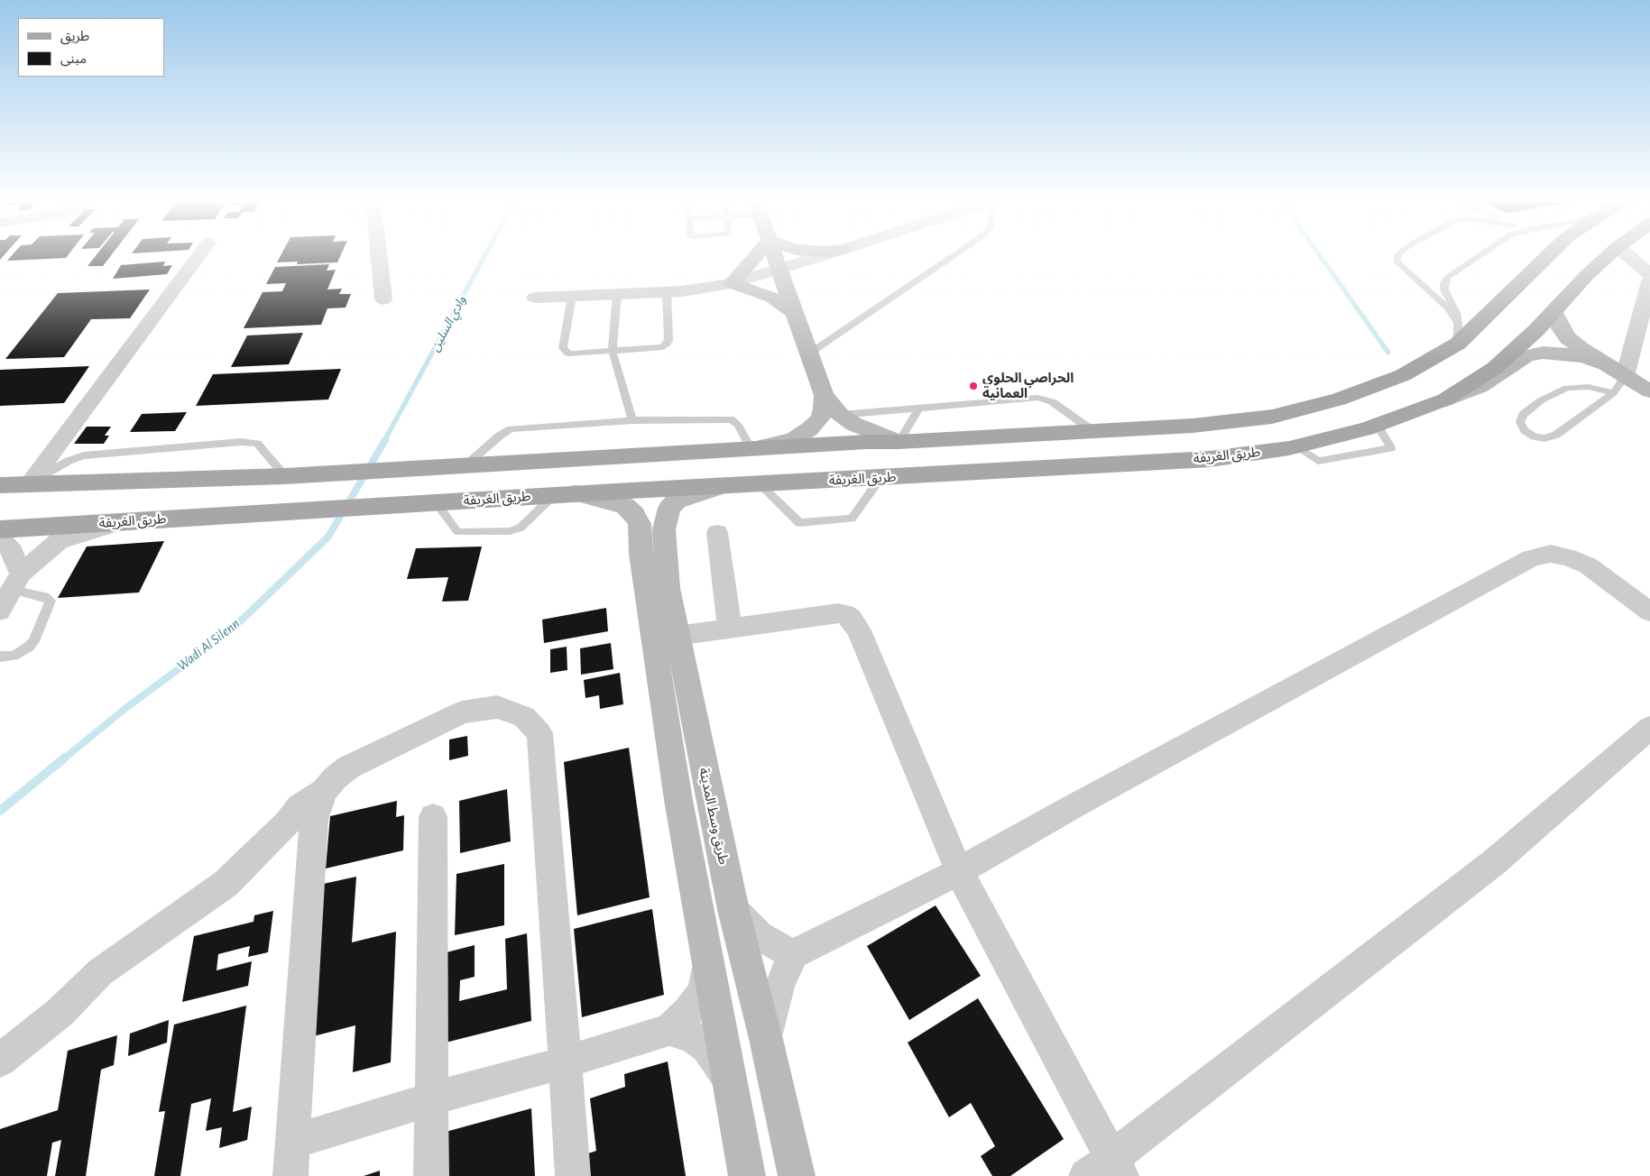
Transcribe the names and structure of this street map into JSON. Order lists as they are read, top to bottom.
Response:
{
  "streets": {
    "main road": ["طريق الغريفة"],
    "street": ["طريق وسط المدينة"]
  },
  "crossings": [
    ["طريق الغريفة", "طريق وسط المدينة"]
  ],
  "water": ["وادي السلين", "Wadi Al Silenn"],
  "places": ["الحراصي الحلوى العمانية"],
  "legend": ["طريق", "مبنى"]
}
